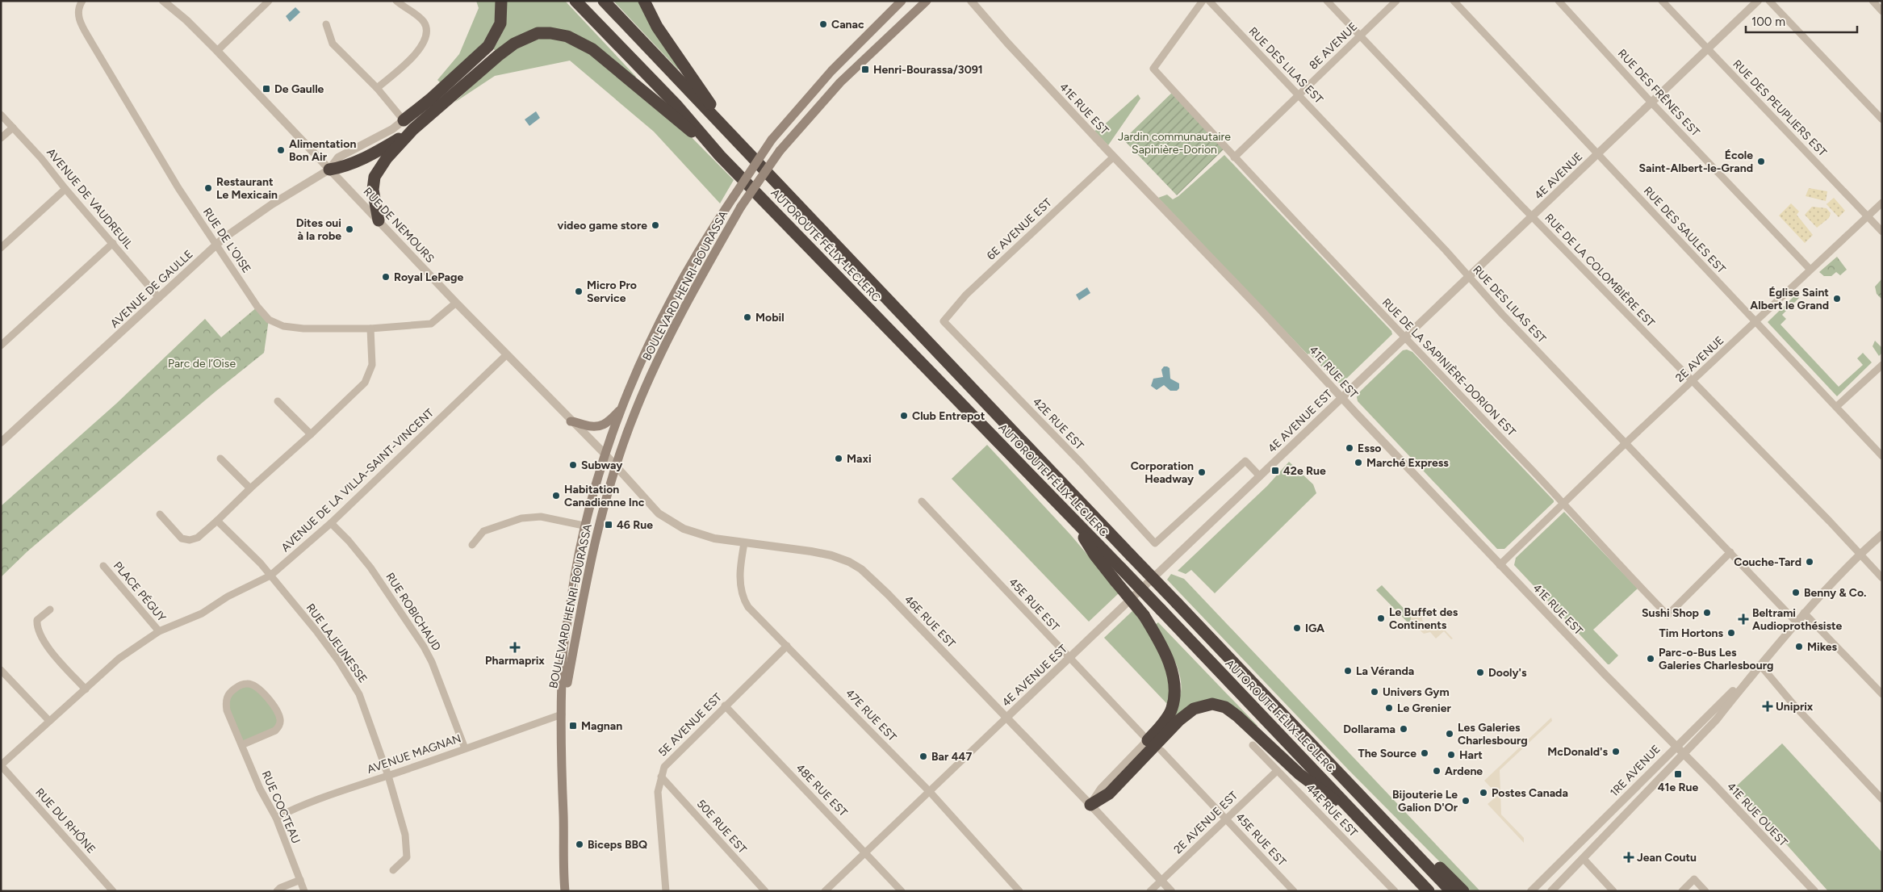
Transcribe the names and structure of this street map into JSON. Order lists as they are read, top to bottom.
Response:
{
  "streets": {
    "highway": ["AUTOROUTE FÉLIX-LECLERC"],
    "main road": ["BOULEVARD HENRI-BOURASSA"],
    "street": [
      "8E AVENUE",
      "RUE DES LILAS EST",
      "RUE DES FRÊNES EST",
      "RUE DES PEUPLIERS EST",
      "41E RUE EST",
      "4E AVENUE",
      "AVENUE DE VAUDREUIL",
      "RUE DE NEMOURS",
      "6E AVENUE EST",
      "RUE DES SAULES EST",
      "RUE DE L'OISE",
      "RUE DE LA COLOMBIÈRE EST",
      "AVENUE DE GAULLE",
      "2E AVENUE",
      "RUE DE LA SAPINIÈRE-DORION EST",
      "4E AVENUE EST",
      "42E RUE EST",
      "AVENUE DE LA VILLA-SAINT-VINCENT",
      "PLACE PÉGUY",
      "45E RUE EST",
      "RUE ROBICHAUD",
      "46E RUE EST",
      "RUE LAJEUNESSE",
      "47E RUE EST",
      "5E AVENUE EST",
      "AVENUE MAGNAN",
      "1RE AVENUE",
      "48E RUE EST",
      "RUE COCTEAU",
      "44E RUE EST",
      "41E RUE OUEST",
      "RUE DU RHÔNE",
      "2E AVENUE EST",
      "50E RUE EST"
    ]
  },
  "crossings": [
    ["8E AVENUE", "RUE DES LILAS EST"],
    ["8E AVENUE", "RUE DE LA COLOMBIÈRE EST"],
    ["8E AVENUE", "RUE DE LA SAPINIÈRE-DORION EST"],
    ["RUE DES LILAS EST", "4E AVENUE"],
    ["RUE DES LILAS EST", "2E AVENUE"],
    ["RUE DES LILAS EST", "RUE DE LA SAPINIÈRE-DORION EST"],
    ["RUE DES LILAS EST", "1RE AVENUE"],
    ["RUE DES FRÊNES EST", "4E AVENUE"],
    ["RUE DES FRÊNES EST", "2E AVENUE"],
    ["RUE DES PEUPLIERS EST", "4E AVENUE"],
    ["RUE DES PEUPLIERS EST", "2E AVENUE"],
    ["41E RUE EST", "6E AVENUE EST"],
    ["41E RUE EST", "2E AVENUE"],
    ["41E RUE EST", "4E AVENUE EST"],
    ["41E RUE EST", "1RE AVENUE"],
    ["41E RUE EST", "41E RUE OUEST"],
    ["4E AVENUE", "RUE DES SAULES EST"],
    ["4E AVENUE", "RUE DE LA COLOMBIÈRE EST"],
    ["4E AVENUE", "RUE DE LA SAPINIÈRE-DORION EST"],
    ["4E AVENUE", "4E AVENUE EST"],
    ["AVENUE DE VAUDREUIL", "AVENUE DE GAULLE"],
    ["RUE DE NEMOURS", "RUE DE L'OISE"],
    ["RUE DE NEMOURS", "BOULEVARD HENRI-BOURASSA"],
    ["RUE DE NEMOURS", "AVENUE DE GAULLE"],
    ["RUE DE NEMOURS", "AVENUE DE LA VILLA-SAINT-VINCENT"],
    ["RUE DE NEMOURS", "46E RUE EST"],
    ["6E AVENUE EST", "42E RUE EST"],
    ["RUE DES SAULES EST", "2E AVENUE"],
    ["RUE DE L'OISE", "AVENUE DE GAULLE"],
    ["RUE DE LA COLOMBIÈRE EST", "2E AVENUE"],
    ["RUE DE LA COLOMBIÈRE EST", "1RE AVENUE"],
    ["BOULEVARD HENRI-BOURASSA", "46E RUE EST"],
    ["BOULEVARD HENRI-BOURASSA", "AVENUE MAGNAN"],
    ["2E AVENUE", "RUE DE LA SAPINIÈRE-DORION EST"],
    ["4E AVENUE EST", "42E RUE EST"],
    ["4E AVENUE EST", "45E RUE EST"],
    ["4E AVENUE EST", "46E RUE EST"],
    ["4E AVENUE EST", "47E RUE EST"],
    ["4E AVENUE EST", "48E RUE EST"],
    ["AVENUE DE LA VILLA-SAINT-VINCENT", "PLACE PÉGUY"],
    ["AVENUE DE LA VILLA-SAINT-VINCENT", "RUE ROBICHAUD"],
    ["AVENUE DE LA VILLA-SAINT-VINCENT", "RUE LAJEUNESSE"],
    ["AVENUE DE LA VILLA-SAINT-VINCENT", "RUE DU RHÔNE"],
    ["45E RUE EST", "2E AVENUE EST"],
    ["RUE ROBICHAUD", "AVENUE MAGNAN"],
    ["46E RUE EST", "47E RUE EST"],
    ["46E RUE EST", "2E AVENUE EST"],
    ["RUE LAJEUNESSE", "AVENUE MAGNAN"],
    ["47E RUE EST", "5E AVENUE EST"],
    ["5E AVENUE EST", "48E RUE EST"],
    ["5E AVENUE EST", "50E RUE EST"],
    ["AVENUE MAGNAN", "RUE COCTEAU"],
    ["1RE AVENUE", "41E RUE OUEST"],
    ["44E RUE EST", "2E AVENUE EST"]
  ],
  "parks": ["Jardin communautaire Sapinière-Dorion", "Parc de l’Oise"],
  "places": {
    "other": [
      "Canac",
      "Alimentation Bon Air",
      "École Saint-Albert-le-Grand",
      "Restaurant Le Mexicain",
      "video game store",
      "Dites oui à la robe",
      "Royal LePage",
      "Micro Pro Service",
      "Église Saint Albert le Grand",
      "Mobil",
      "Club Entrepot",
      "Esso",
      "Maxi",
      "Marché Express",
      "Subway",
      "Corporation Headway",
      "Habitation Canadienne Inc",
      "Couche-Tard",
      "Benny & Co.",
      "Sushi Shop",
      "Le Buffet des Continents",
      "IGA",
      "Tim Hortons",
      "Mikes",
      "Parc-o-Bus Les Galeries Charlesbourg",
      "La Véranda",
      "Dooly's",
      "Univers Gym",
      "Le Grenier",
      "Dollarama",
      "Les Galeries Charlesbourg",
      "McDonald's",
      "The Source",
      "Hart",
      "Bar 447",
      "Ardene",
      "Postes Canada",
      "Bijouterie Le Galion D'Or",
      "Biceps BBQ"
    ],
    "transit": [
      "Henri-Bourassa/3091",
      "De Gaulle",
      "42e Rue",
      "46 Rue",
      "Magnan",
      "41e Rue"
    ],
    "health": [
      "Beltrami Audioprothésiste",
      "Pharmaprix",
      "Uniprix",
      "Jean Coutu"
    ]
  },
  "scale_bar": "100 m"
}
